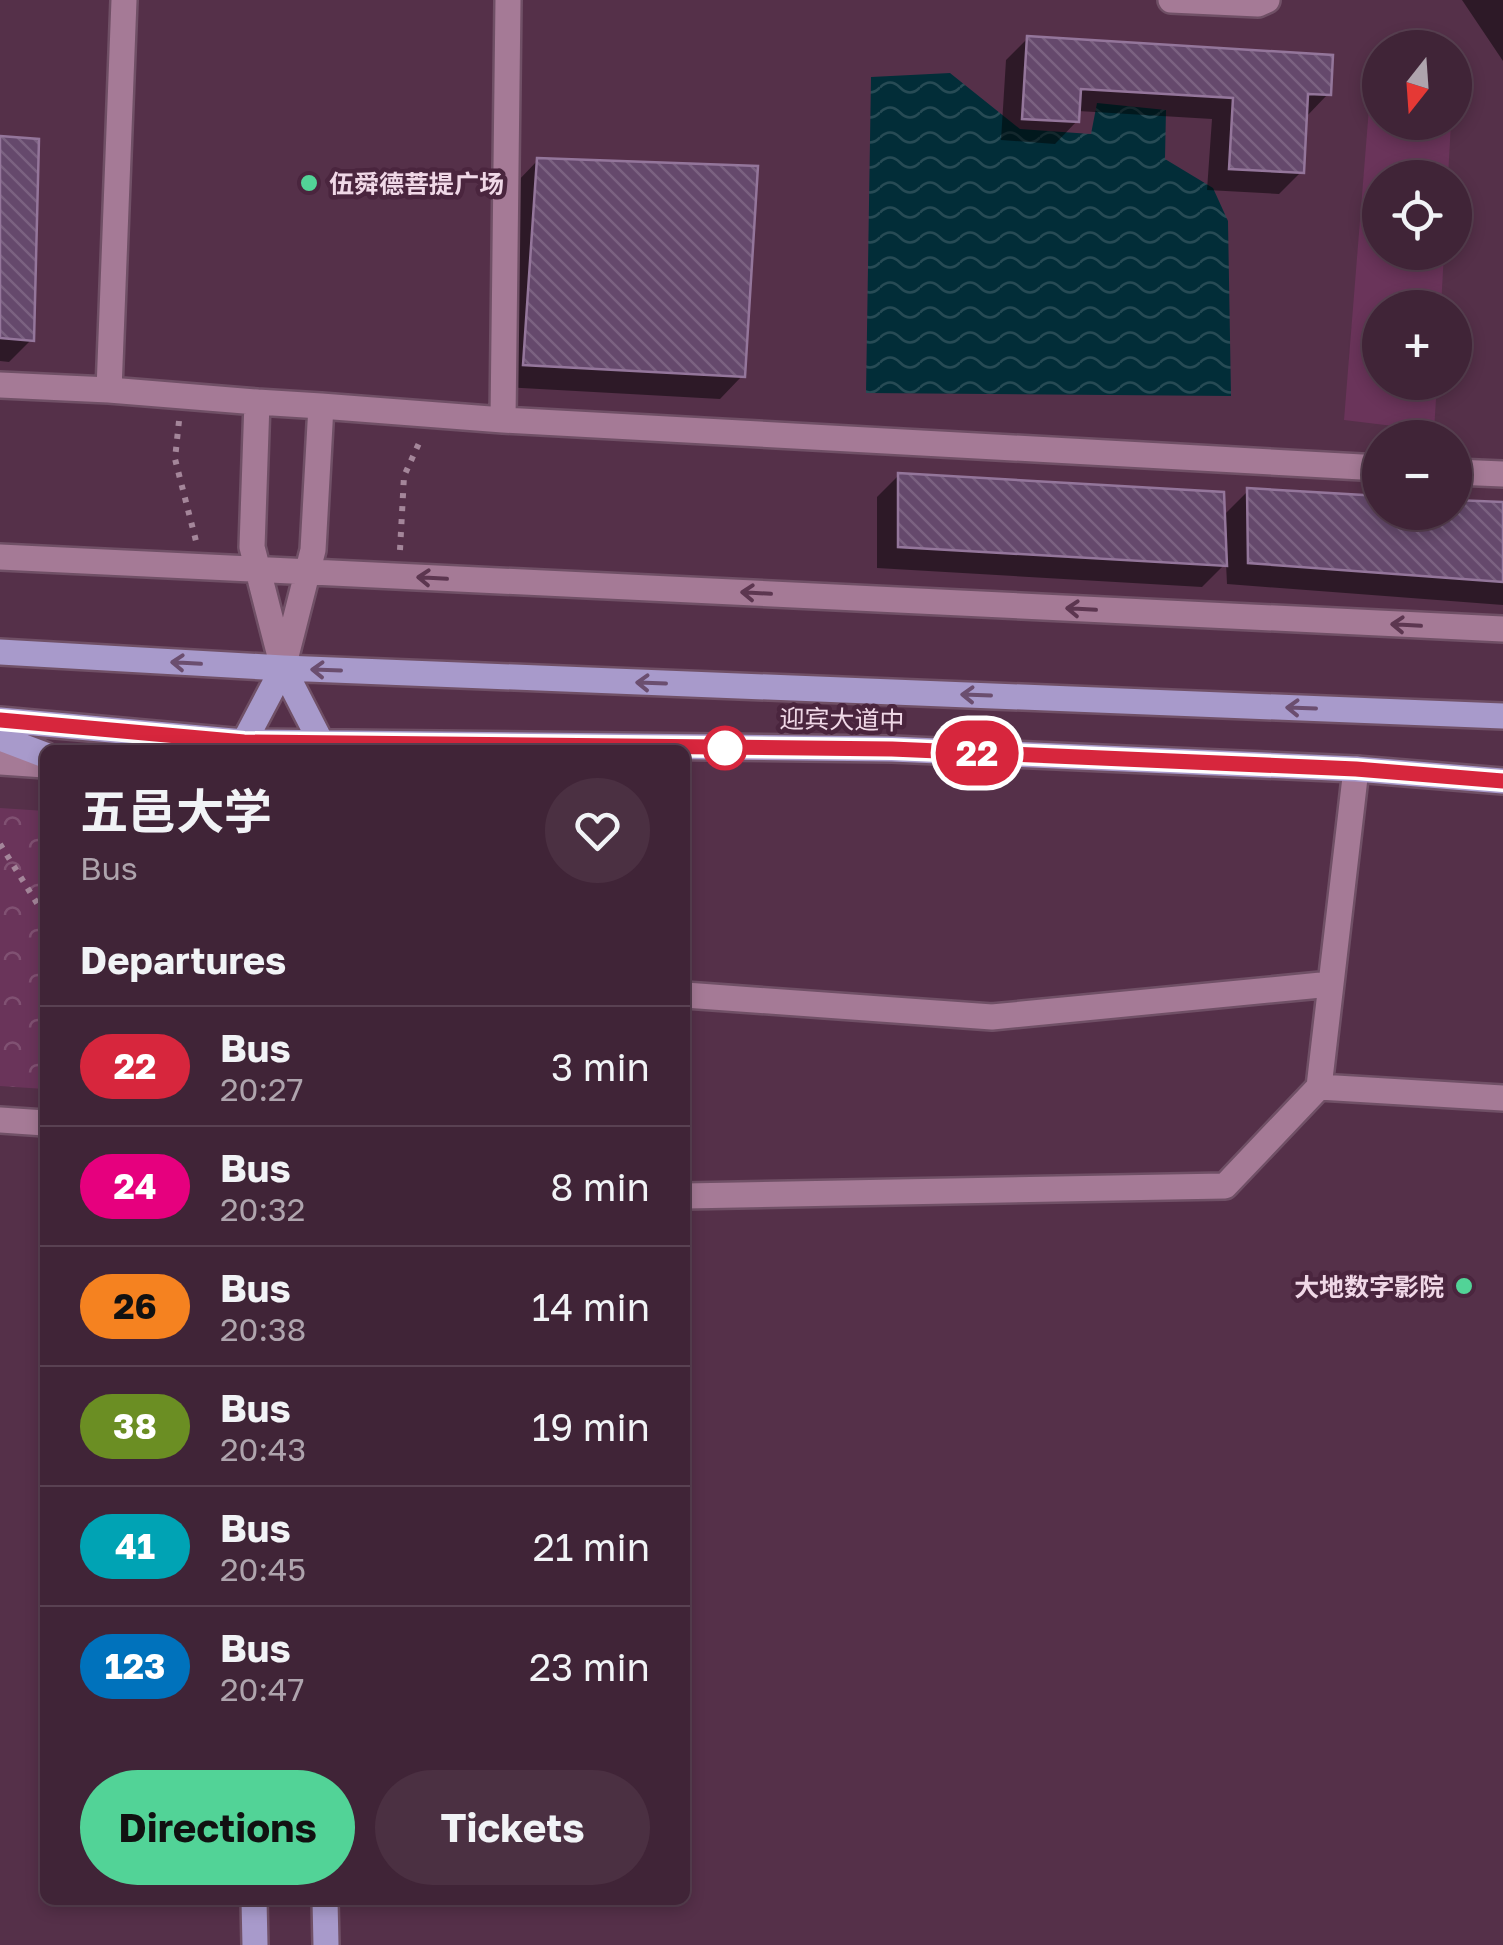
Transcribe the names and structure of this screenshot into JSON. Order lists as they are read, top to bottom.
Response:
{
  "streets": {
    "main road": ["迎宾大道中"]
  },
  "places": ["伍舜德菩提广场", "大地数字影院"],
  "lines": ["bus line 22"],
  "north": "bottom",
  "page": {
    "on_map": "22",
    "map_buttons": ["+", "−"],
    "heading": [
      ["五邑大学", "Bus"],
      "Departures"
    ],
    "list": [
      {
        "mark": "22",
        "name": "Bus",
        "note": "20:27",
        "value": "3 min"
      },
      {
        "mark": "24",
        "name": "Bus",
        "note": "20:32",
        "value": "8 min"
      },
      {
        "mark": "26",
        "name": "Bus",
        "note": "20:38",
        "value": "14 min"
      },
      {
        "mark": "38",
        "name": "Bus",
        "note": "20:43",
        "value": "19 min"
      },
      {
        "mark": "41",
        "name": "Bus",
        "note": "20:45",
        "value": "21 min"
      },
      {
        "mark": "123",
        "name": "Bus",
        "note": "20:47",
        "value": "23 min"
      }
    ],
    "buttons": ["Directions", "Tickets"]
  }
}
